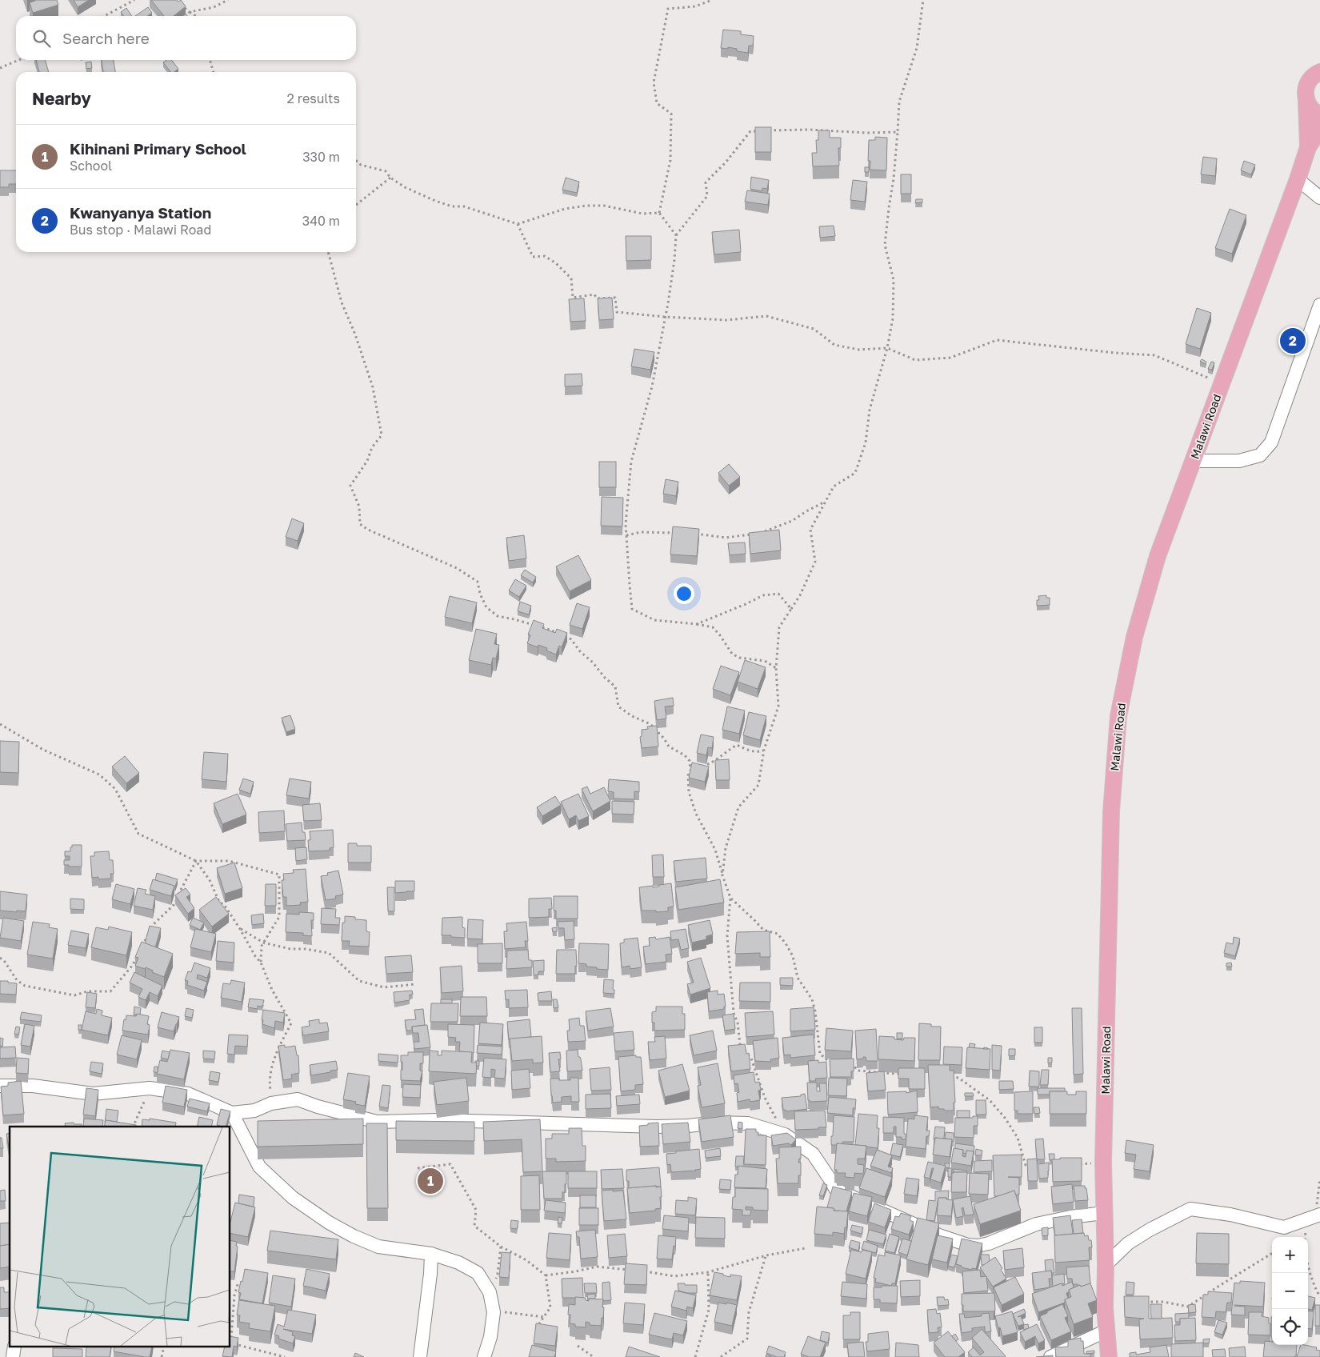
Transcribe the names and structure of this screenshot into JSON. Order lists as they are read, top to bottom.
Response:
{
  "streets": {
    "main road": ["Malawi Road"]
  },
  "page": {
    "search": "Search here",
    "heading": ["Nearby", "2 results"],
    "list": [
      {
        "mark": "1",
        "name": "Kihinani Primary School",
        "note": "School",
        "value": "330 m"
      },
      {
        "mark": "2",
        "name": "Kwanyanya Station",
        "note": "Bus stop · Malawi Road",
        "value": "340 m"
      }
    ],
    "pins": ["2", "1"],
    "map_buttons": ["+", "−"]
  }
}
